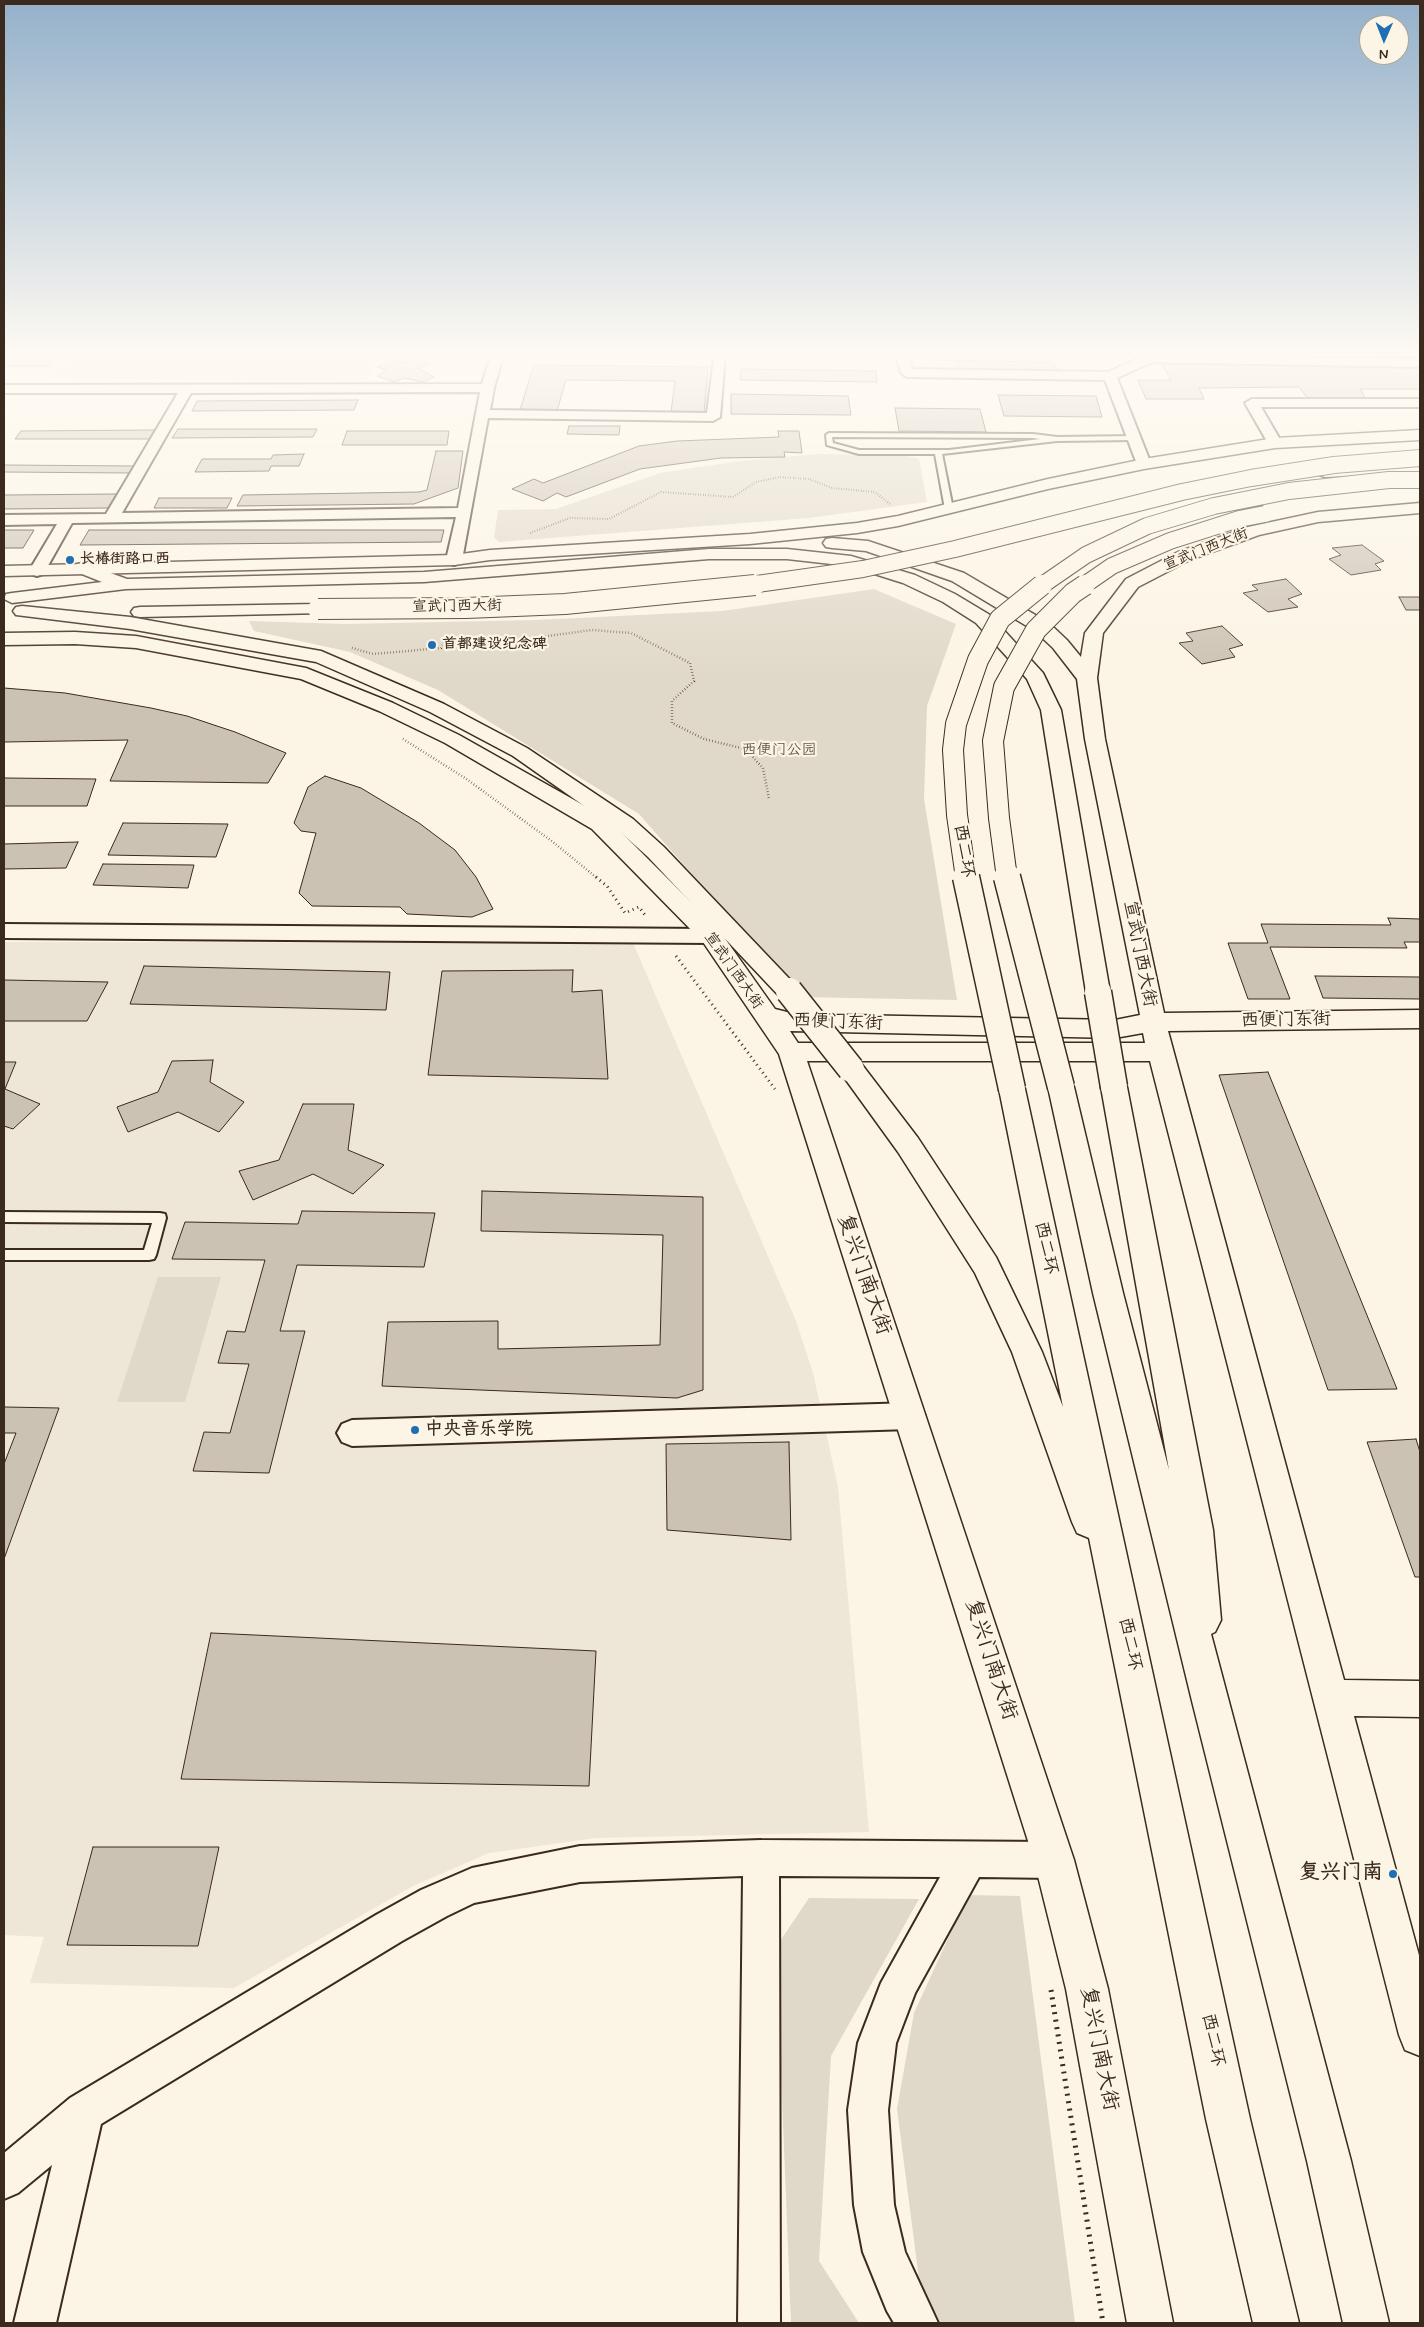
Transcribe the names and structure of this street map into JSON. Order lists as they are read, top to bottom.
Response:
{
  "streets": {
    "main road": [
      "宣武门西大街",
      "西二环",
      "西便门东街",
      "复兴门南大街"
    ]
  },
  "crossings": [
    ["宣武门西大街", "西便门东街"],
    ["宣武门西大街", "复兴门南大街"],
    ["西便门东街", "复兴门南大街"]
  ],
  "parks": ["西便门公园"],
  "places": [
    "长椿街路口西",
    "首都建设纪念碑",
    "中央音乐学院",
    "复兴门南"
  ],
  "north": "bottom"
}
